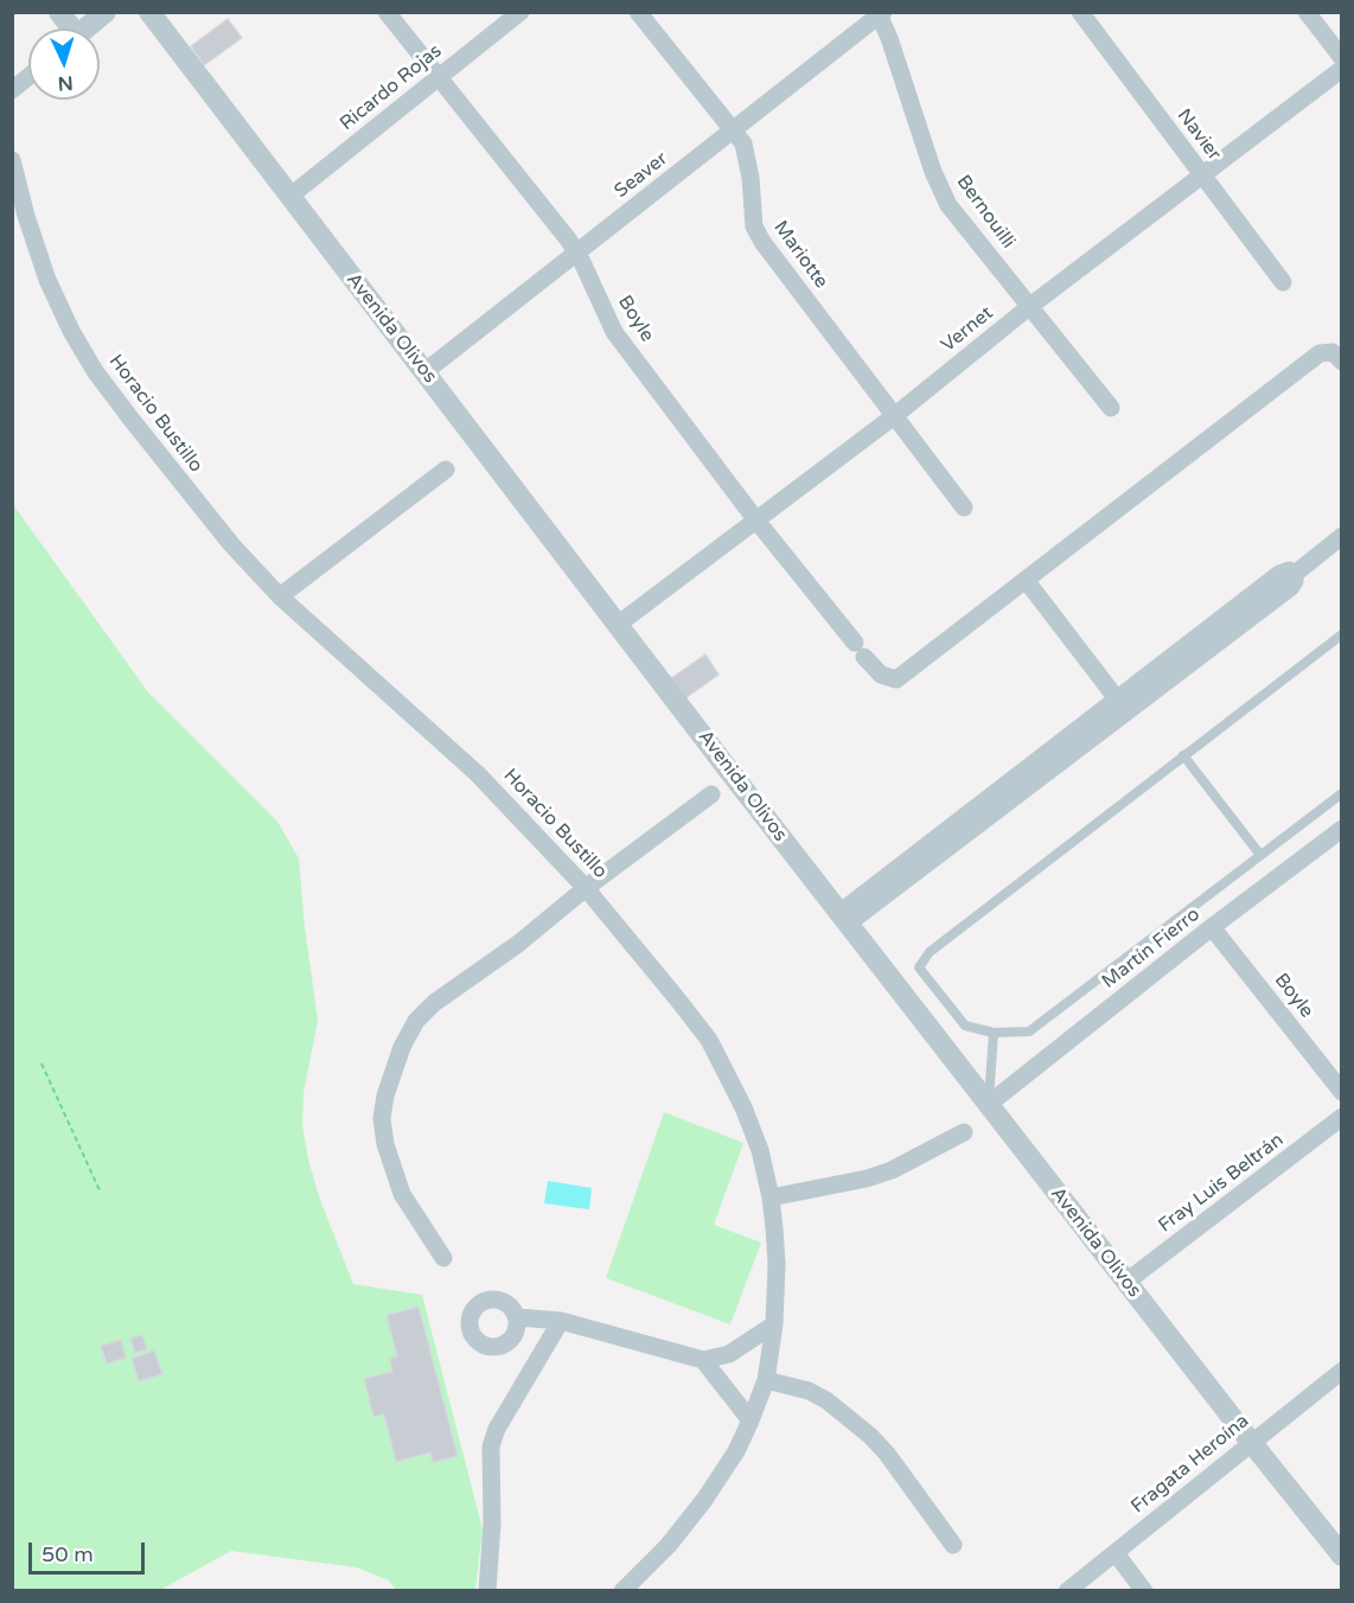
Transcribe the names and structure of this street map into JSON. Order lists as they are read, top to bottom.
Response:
{
  "streets": {
    "street": [
      "Ricardo Rojas",
      "Navier",
      "Seaver",
      "Bernouilli",
      "Mariotte",
      "Boyle",
      "Avenida Olivos",
      "Vernet",
      "Horacio Bustillo",
      "Martín Fierro",
      "Fray Luis Beltrán",
      "Fragata Heroína"
    ]
  },
  "crossings": [
    ["Ricardo Rojas", "Boyle"],
    ["Ricardo Rojas", "Avenida Olivos"],
    ["Navier", "Vernet"],
    ["Seaver", "Bernouilli"],
    ["Seaver", "Mariotte"],
    ["Seaver", "Boyle"],
    ["Seaver", "Avenida Olivos"],
    ["Bernouilli", "Vernet"],
    ["Mariotte", "Vernet"],
    ["Boyle", "Vernet"],
    ["Boyle", "Martín Fierro"],
    ["Avenida Olivos", "Vernet"],
    ["Avenida Olivos", "Martín Fierro"],
    ["Avenida Olivos", "Fray Luis Beltrán"],
    ["Avenida Olivos", "Fragata Heroína"]
  ],
  "scale_bar": "50 m",
  "north": "bottom"
}
